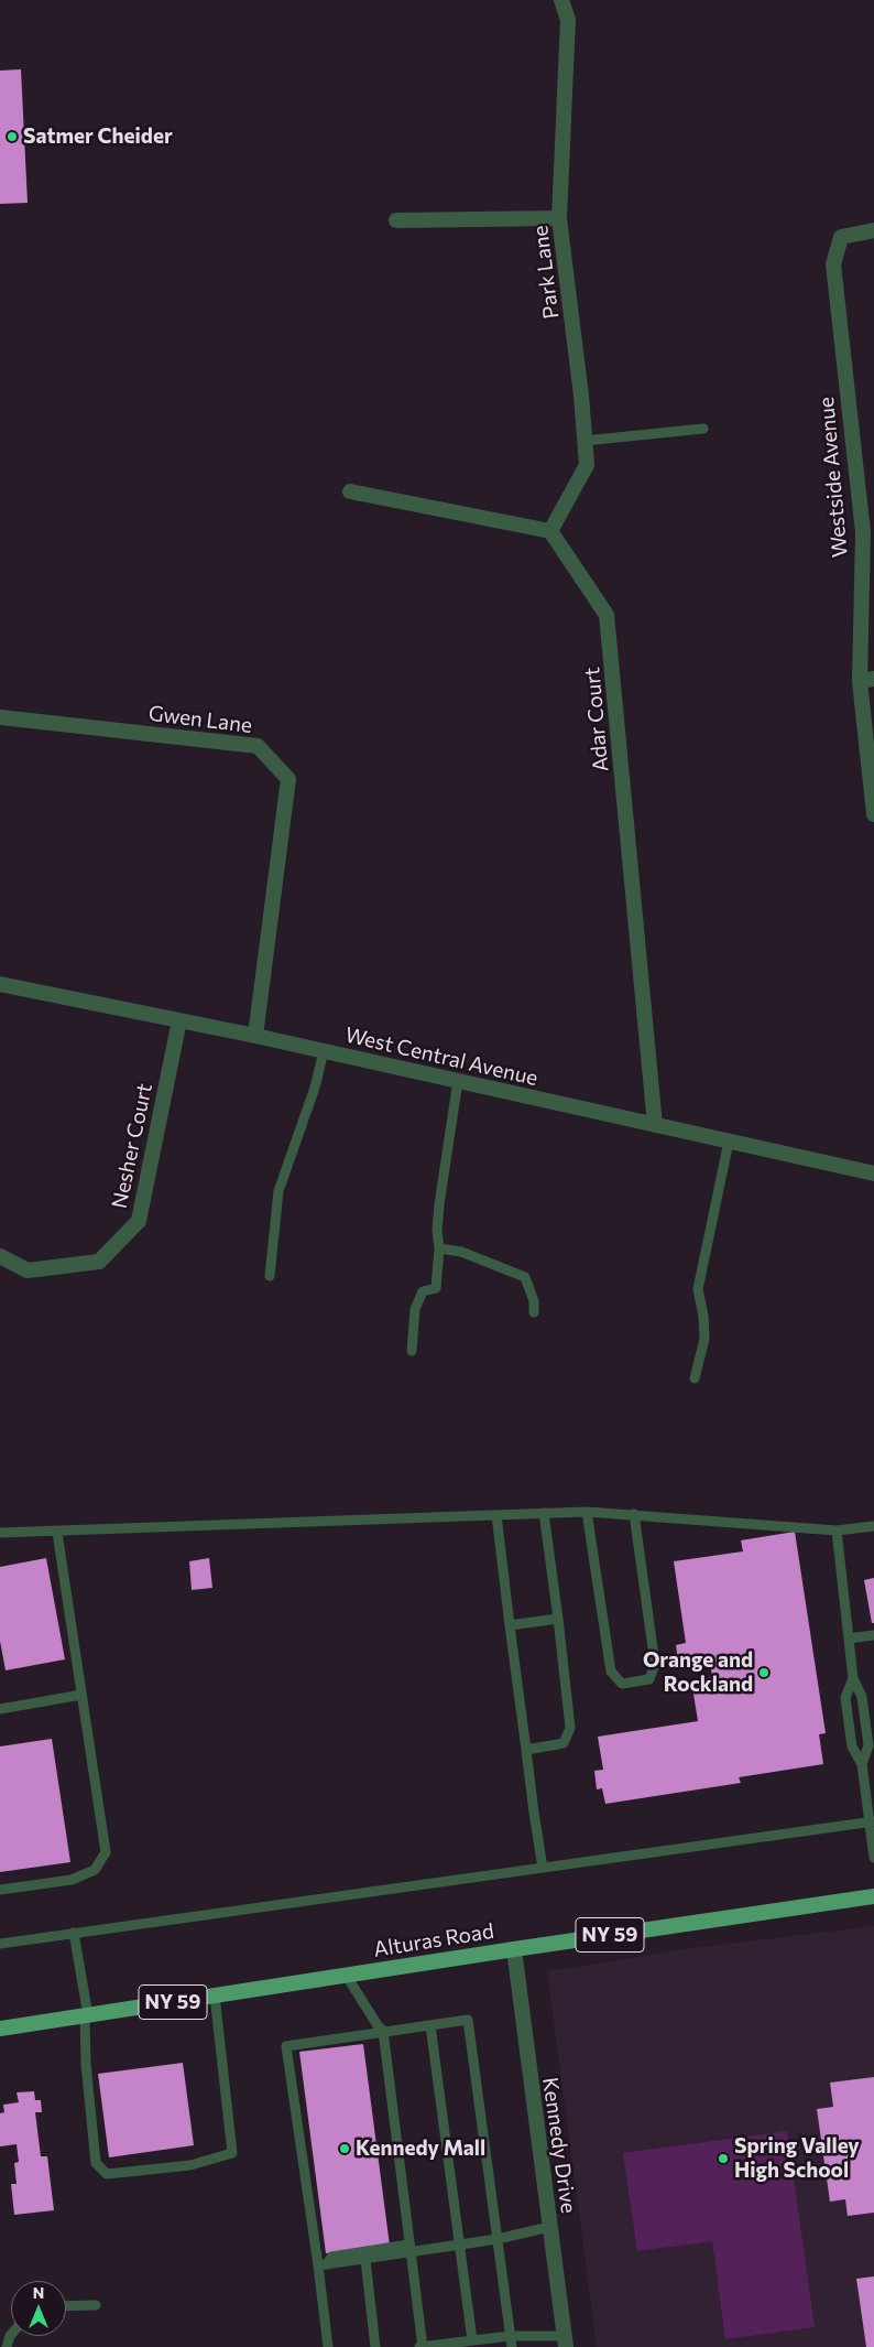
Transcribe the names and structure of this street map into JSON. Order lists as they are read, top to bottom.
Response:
{
  "streets": {
    "main road": ["NY 59", "Alturas Road"],
    "street": [
      "Park Lane",
      "Westside Avenue",
      "Gwen Lane",
      "Adar Court",
      "West Central Avenue",
      "Nesher Court",
      "Kennedy Drive"
    ]
  },
  "crossings": [
    ["Park Lane", "Adar Court"],
    ["Gwen Lane", "West Central Avenue"],
    ["Adar Court", "West Central Avenue"],
    ["West Central Avenue", "Nesher Court"],
    ["Alturas Road", "Kennedy Drive"]
  ],
  "places": [
    "Satmer Cheider",
    "Orange and Rockland",
    "Kennedy Mall",
    "Spring Valley High School"
  ],
  "north": "top"
}
